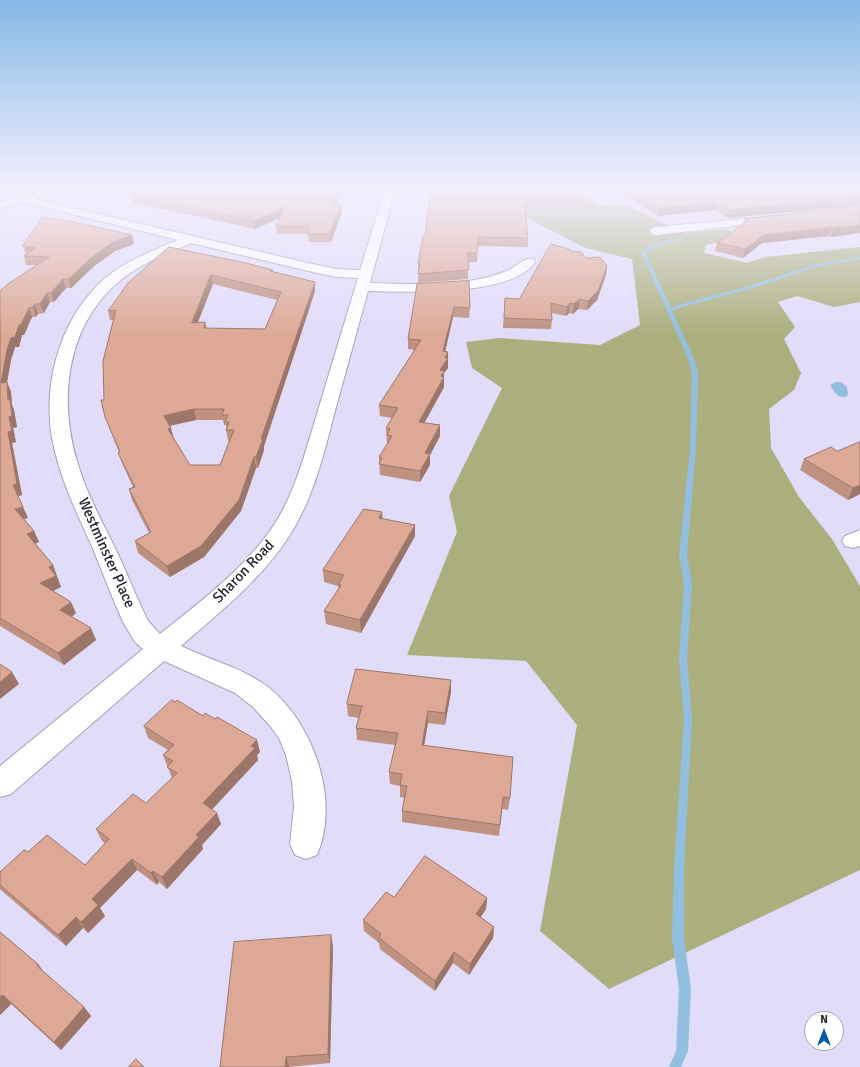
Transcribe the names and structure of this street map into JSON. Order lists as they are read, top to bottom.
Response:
{
  "streets": {
    "street": ["Westminster Place", "Sharon Road"]
  },
  "crossings": [
    ["Westminster Place", "Sharon Road"]
  ],
  "north": "top"
}
